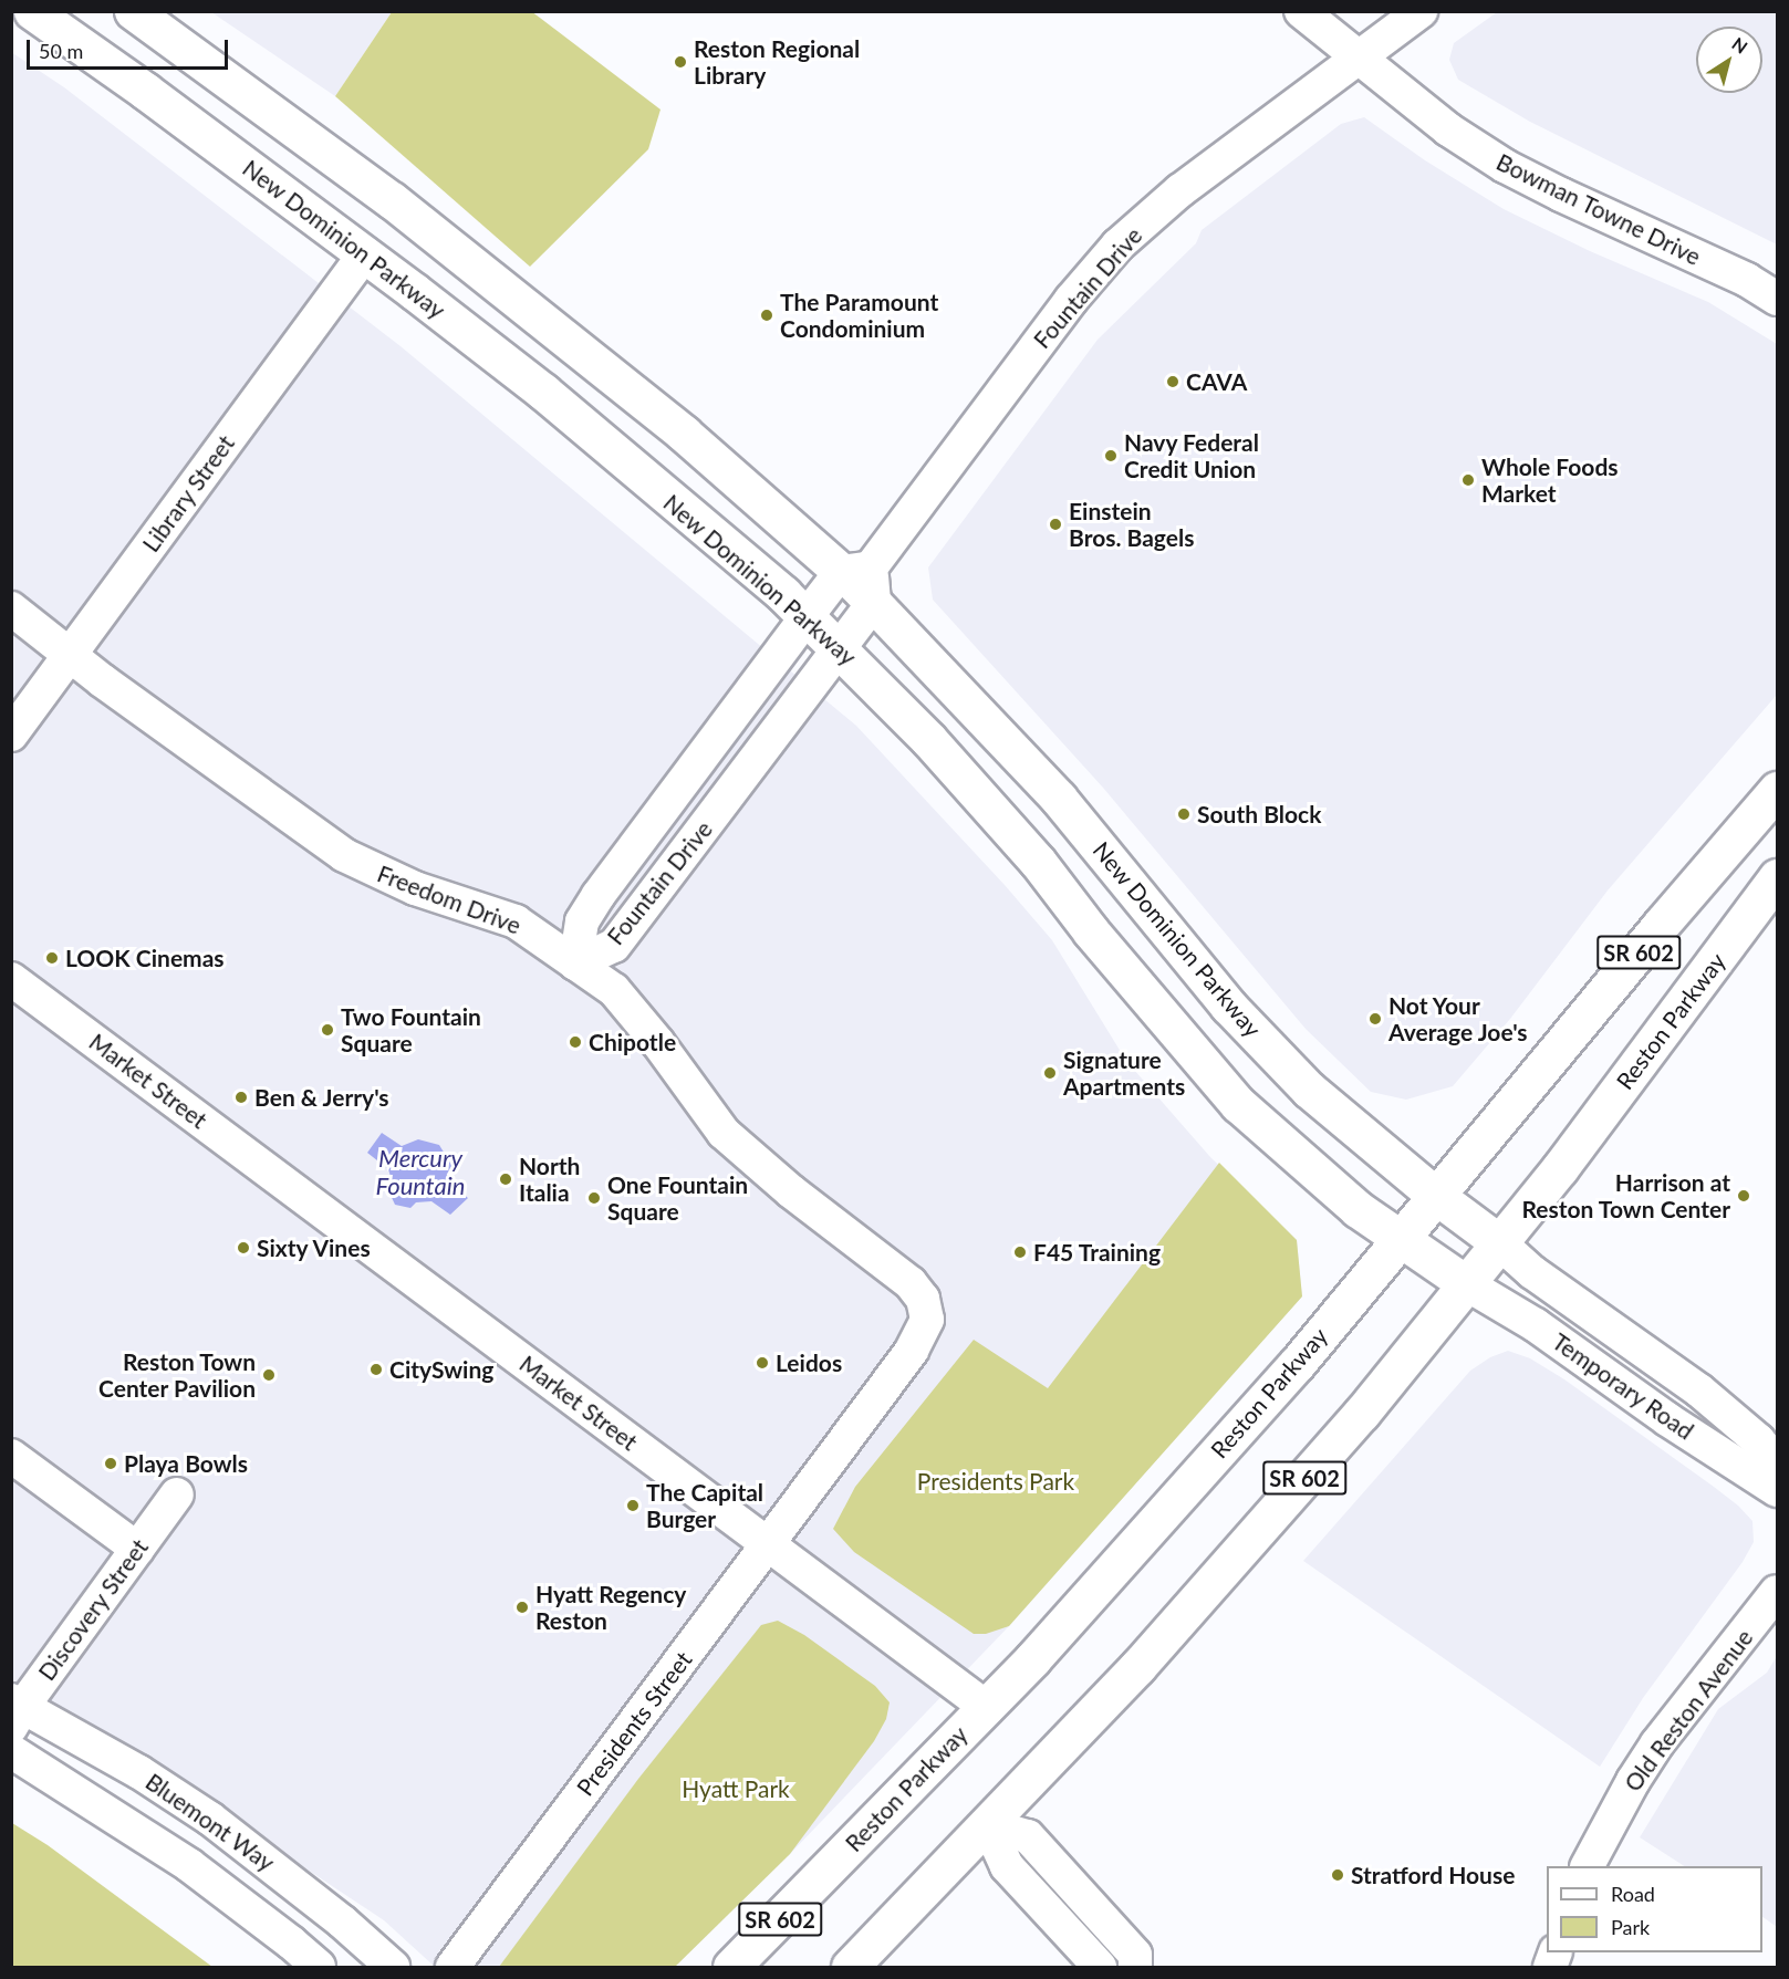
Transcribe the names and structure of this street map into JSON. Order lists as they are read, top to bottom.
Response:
{
  "streets": {
    "main road": ["New Dominion Parkway", "SR 602", "Reston Parkway"],
    "street": [
      "Bowman Towne Drive",
      "Fountain Drive",
      "Library Street",
      "Freedom Drive",
      "Market Street",
      "Temporary Road",
      "Discovery Street",
      "Old Reston Avenue",
      "Presidents Street",
      "Bluemont Way"
    ]
  },
  "crossings": [
    ["Bowman Towne Drive", "Fountain Drive"],
    ["New Dominion Parkway", "Fountain Drive"],
    ["New Dominion Parkway", "Library Street"],
    ["New Dominion Parkway", "Reston Parkway"],
    ["New Dominion Parkway", "Temporary Road"],
    ["Fountain Drive", "Freedom Drive"],
    ["Library Street", "Freedom Drive"],
    ["Freedom Drive", "Presidents Street"],
    ["Reston Parkway", "Market Street"],
    ["Reston Parkway", "Temporary Road"],
    ["Market Street", "Presidents Street"],
    ["Discovery Street", "Bluemont Way"]
  ],
  "water": ["Mercury Fountain"],
  "parks": ["Presidents Park", "Hyatt Park"],
  "places": [
    "Reston Regional Library",
    "The Paramount Condominium",
    "CAVA",
    "Navy Federal Credit Union",
    "Whole Foods Market",
    "Einstein Bros. Bagels",
    "South Block",
    "LOOK Cinemas",
    "Not Your Average Joe's",
    "Two Fountain Square",
    "Chipotle",
    "Signature Apartments",
    "Ben & Jerry's",
    "North Italia",
    "Harrison at Reston Town Center",
    "One Fountain Square",
    "Sixty Vines",
    "F45 Training",
    "Leidos",
    "CitySwing",
    "Reston Town Center Pavilion",
    "Playa Bowls",
    "The Capital Burger",
    "Hyatt Regency Reston",
    "Stratford House"
  ],
  "legend": ["Road", "Park"],
  "scale_bar": "50 m",
  "north": "top right"
}
